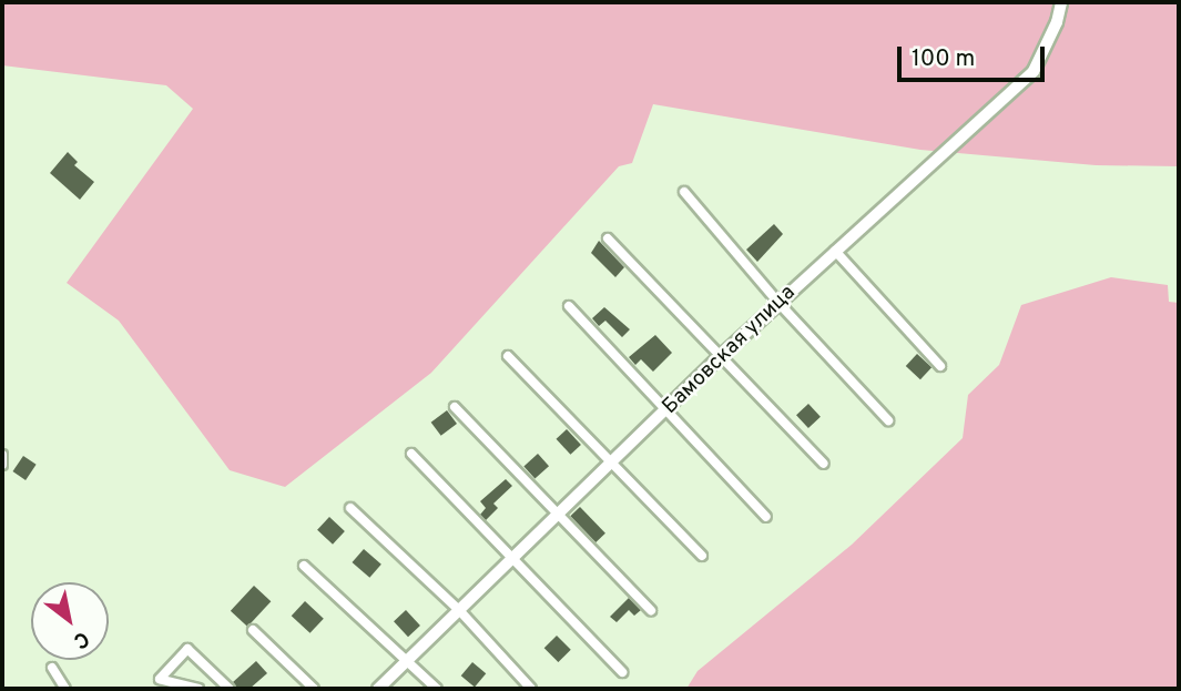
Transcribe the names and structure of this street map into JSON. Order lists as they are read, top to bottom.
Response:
{
  "streets": {
    "street": ["Бамовская улица"]
  },
  "scale_bar": "100 m",
  "north": "bottom right"
}
